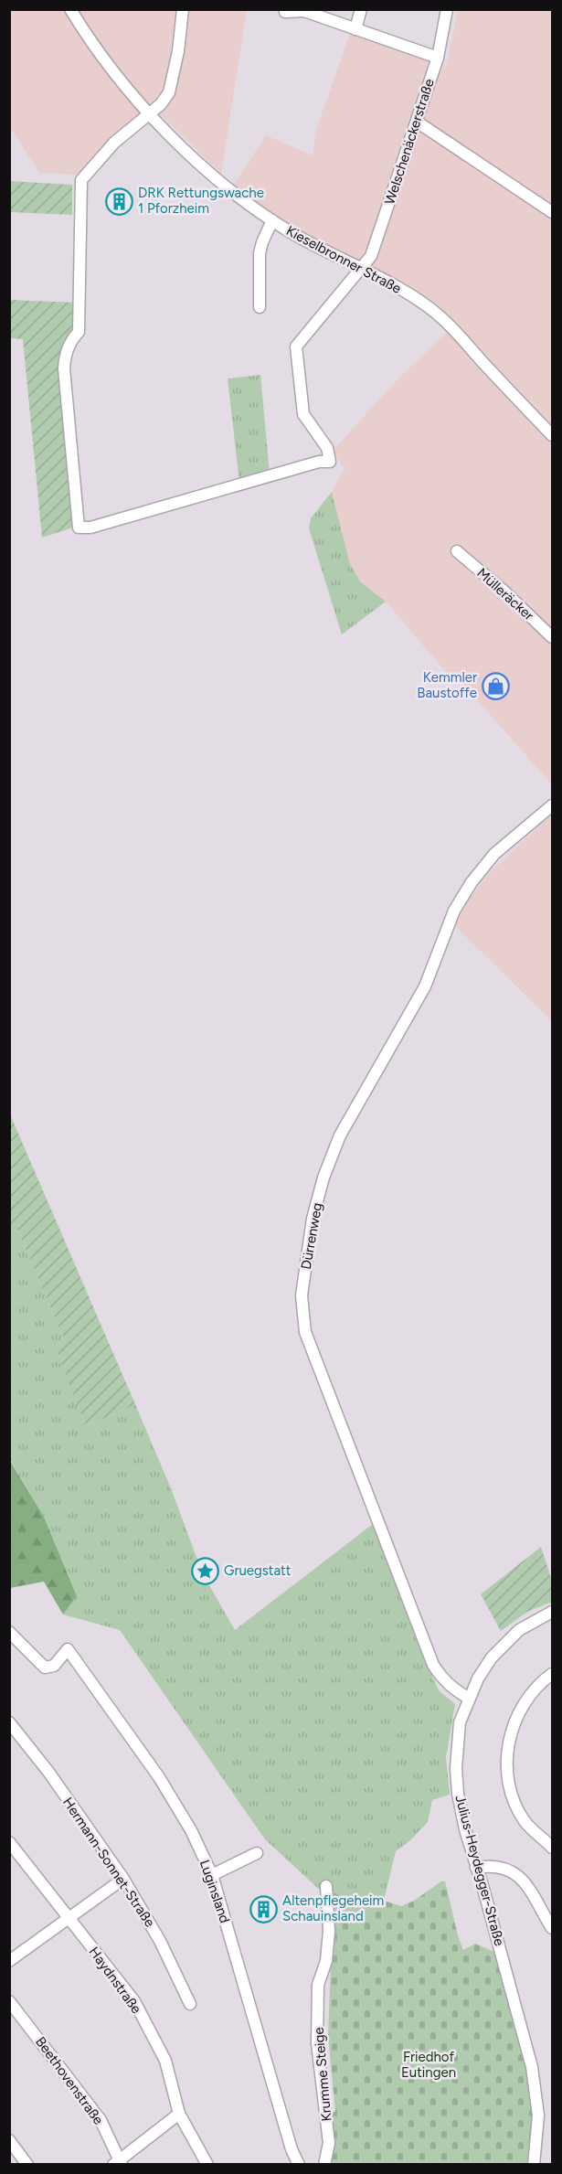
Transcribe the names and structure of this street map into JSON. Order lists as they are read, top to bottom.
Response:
{
  "streets": {
    "street": [
      "Welschenäckerstraße",
      "Kieselbronner Straße",
      "Mülleräcker",
      "Dürrenweg",
      "Hermann-Sonnet-Straße",
      "Julius-Heydegger-Straße",
      "Luginsland",
      "Haydnstraße",
      "Krumme Steige",
      "Beethovenstraße"
    ]
  },
  "crossings": [
    ["Welschenäckerstraße", "Kieselbronner Straße"],
    ["Dürrenweg", "Julius-Heydegger-Straße"]
  ],
  "parks": ["Friedhof Eutingen"],
  "places": {
    "building": ["DRK Rettungswache 1 Pforzheim", "Altenpflegeheim Schauinsland"],
    "shop": ["Kemmler Baustoffe"],
    "place": ["Gruegstatt"]
  }
}
